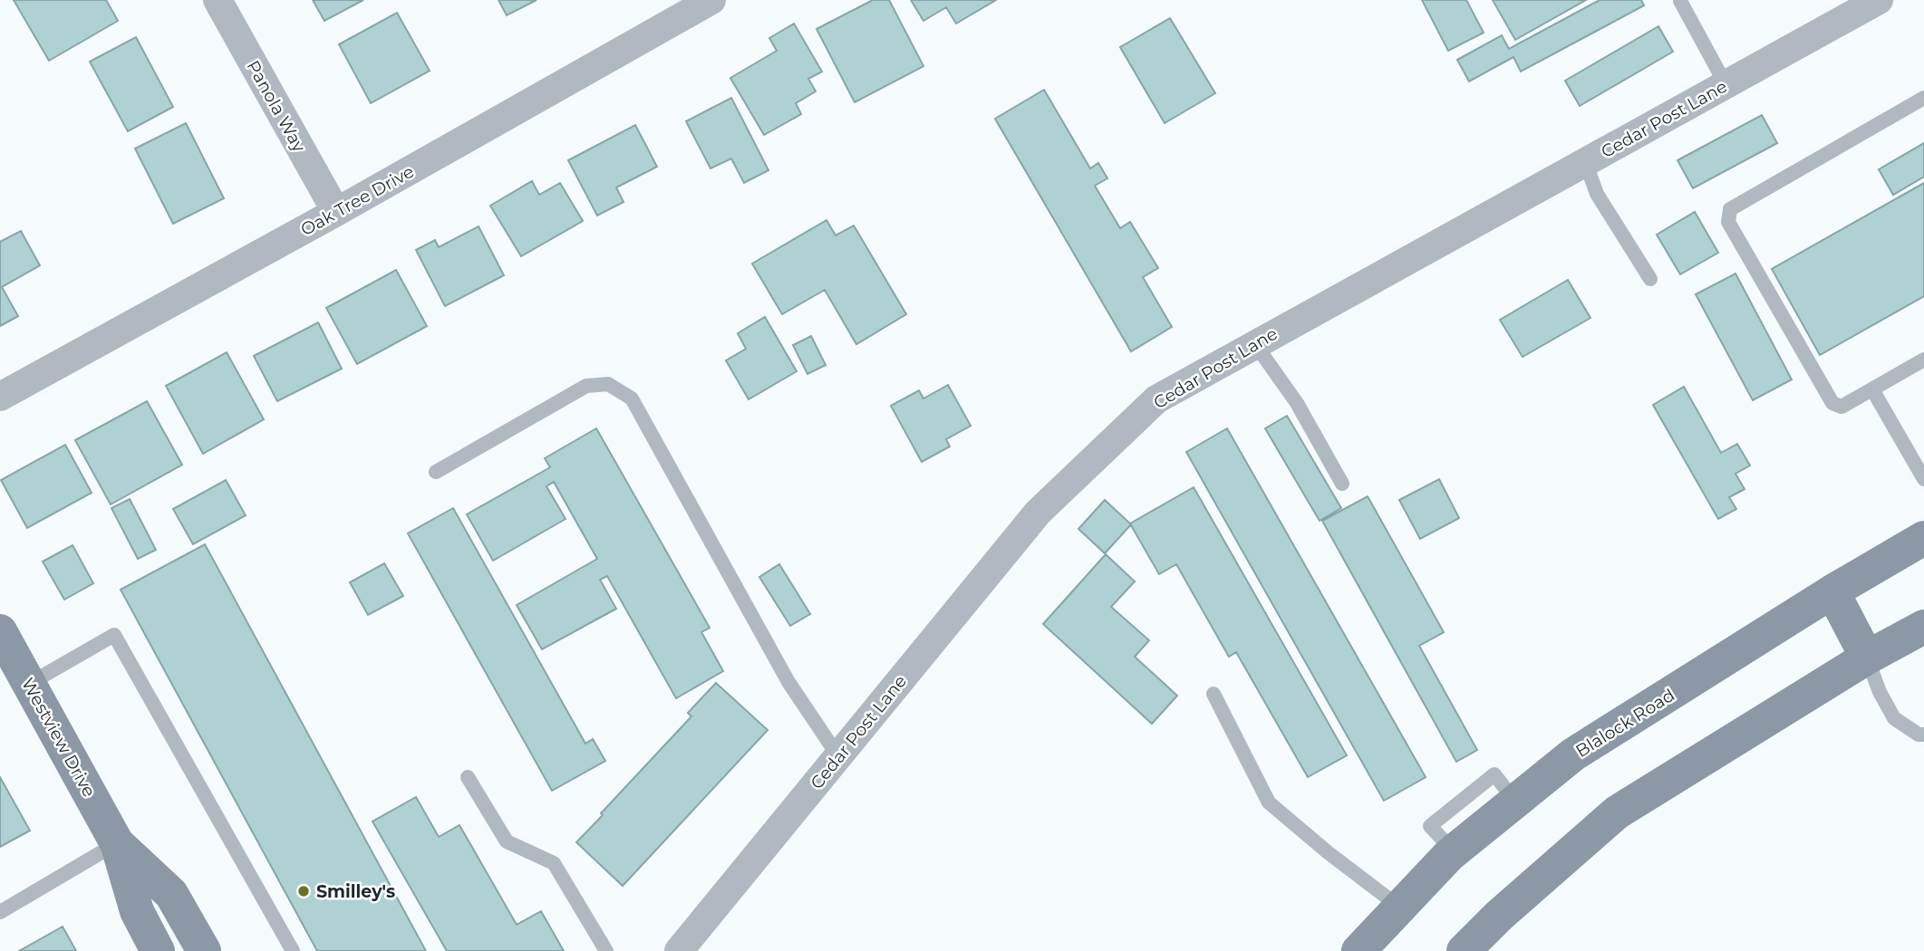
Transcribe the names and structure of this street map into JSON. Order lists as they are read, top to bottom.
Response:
{
  "streets": {
    "main road": ["Blalock Road", "Westview Drive"],
    "street": ["Panola Way", "Cedar Post Lane", "Oak Tree Drive"]
  },
  "crossings": [
    ["Panola Way", "Oak Tree Drive"]
  ],
  "places": ["Smilley's"]
}
